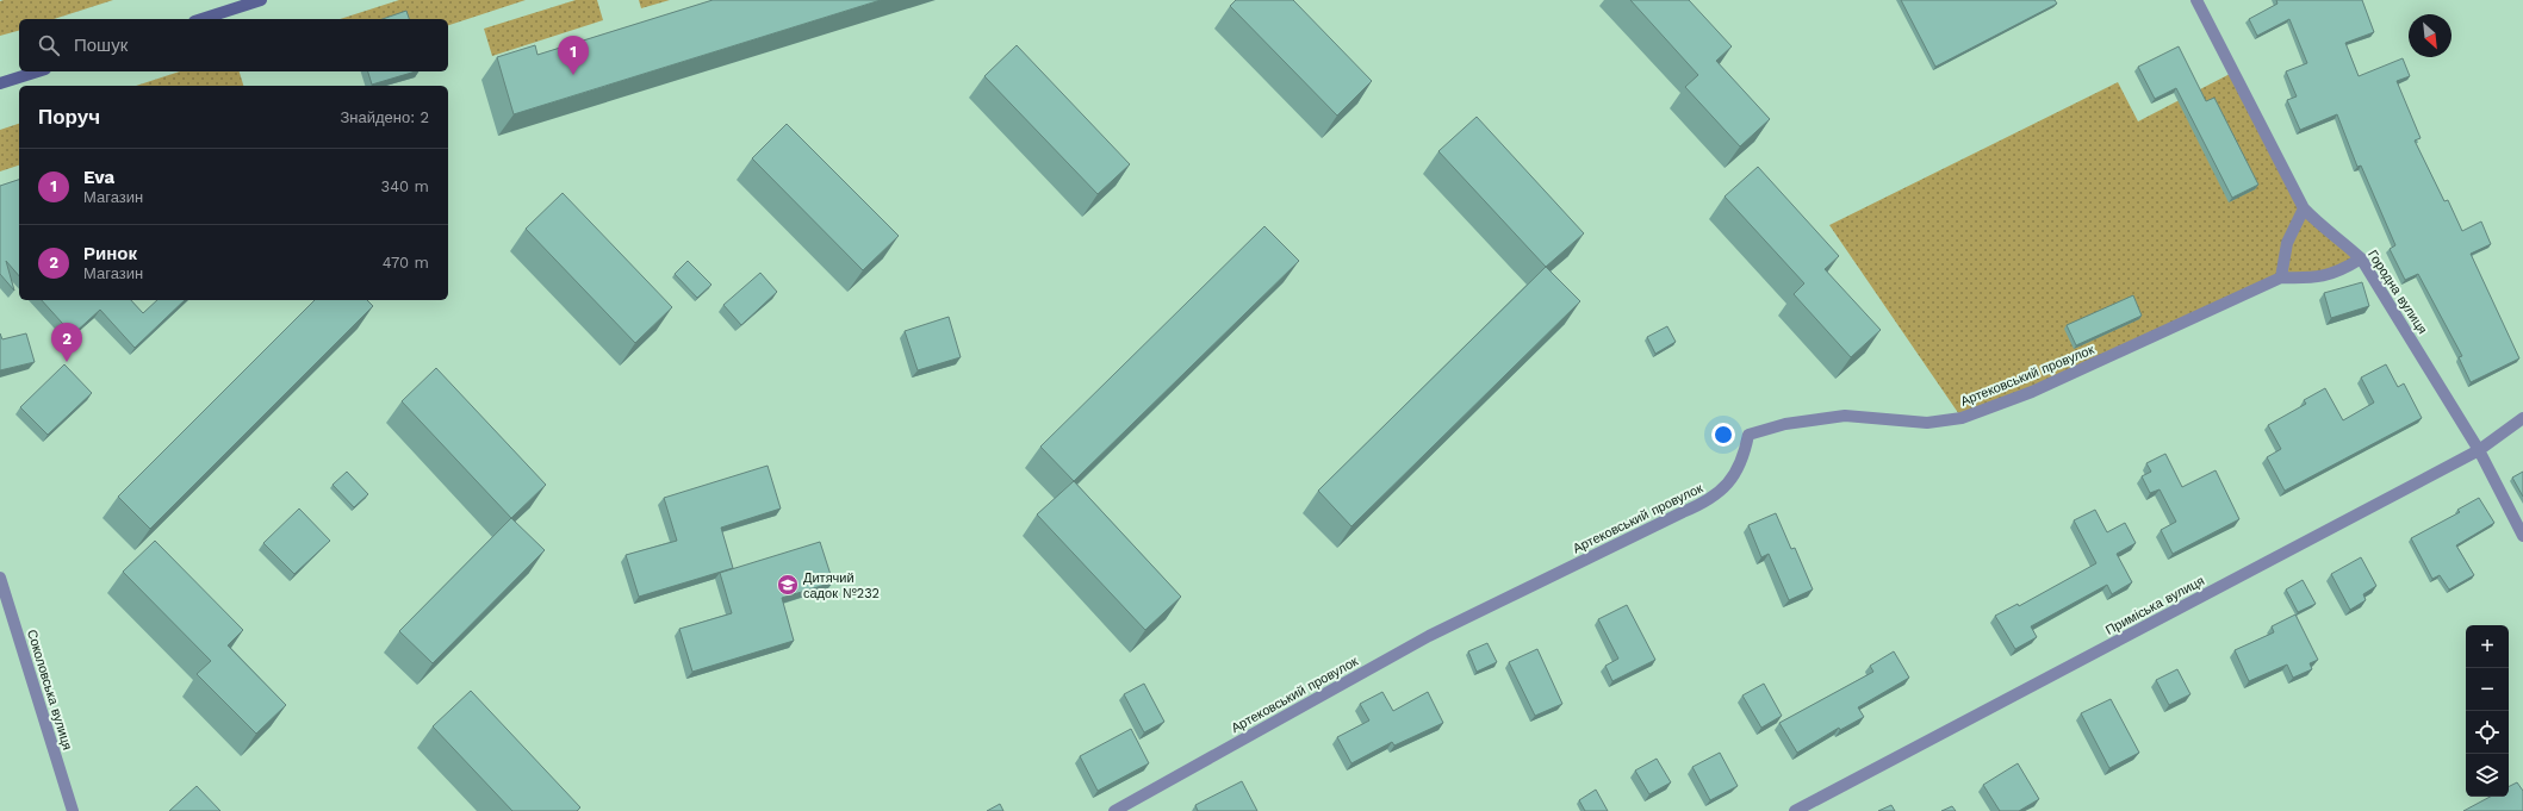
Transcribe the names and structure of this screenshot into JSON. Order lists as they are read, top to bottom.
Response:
{
  "streets": {
    "street": [
      "Городна вулиця",
      "Артековський провулок",
      "Приміська вулиця",
      "Соколовська вулиця"
    ]
  },
  "crossings": [
    ["Городна вулиця", "Артековський провулок"],
    ["Городна вулиця", "Приміська вулиця"]
  ],
  "places": {
    "school or university": ["Дитячий садок №232"]
  },
  "north": "bottom right",
  "page": {
    "search": "Пошук",
    "pins": ["1", "2"],
    "heading": ["Поруч", "Знайдено: 2"],
    "list": [
      {
        "mark": "1",
        "name": "Eva",
        "note": "Магазин",
        "value": "340 m"
      },
      {
        "mark": "2",
        "name": "Ринок",
        "note": "Магазин",
        "value": "470 m"
      }
    ],
    "map_buttons": ["+", "−"]
  }
}
